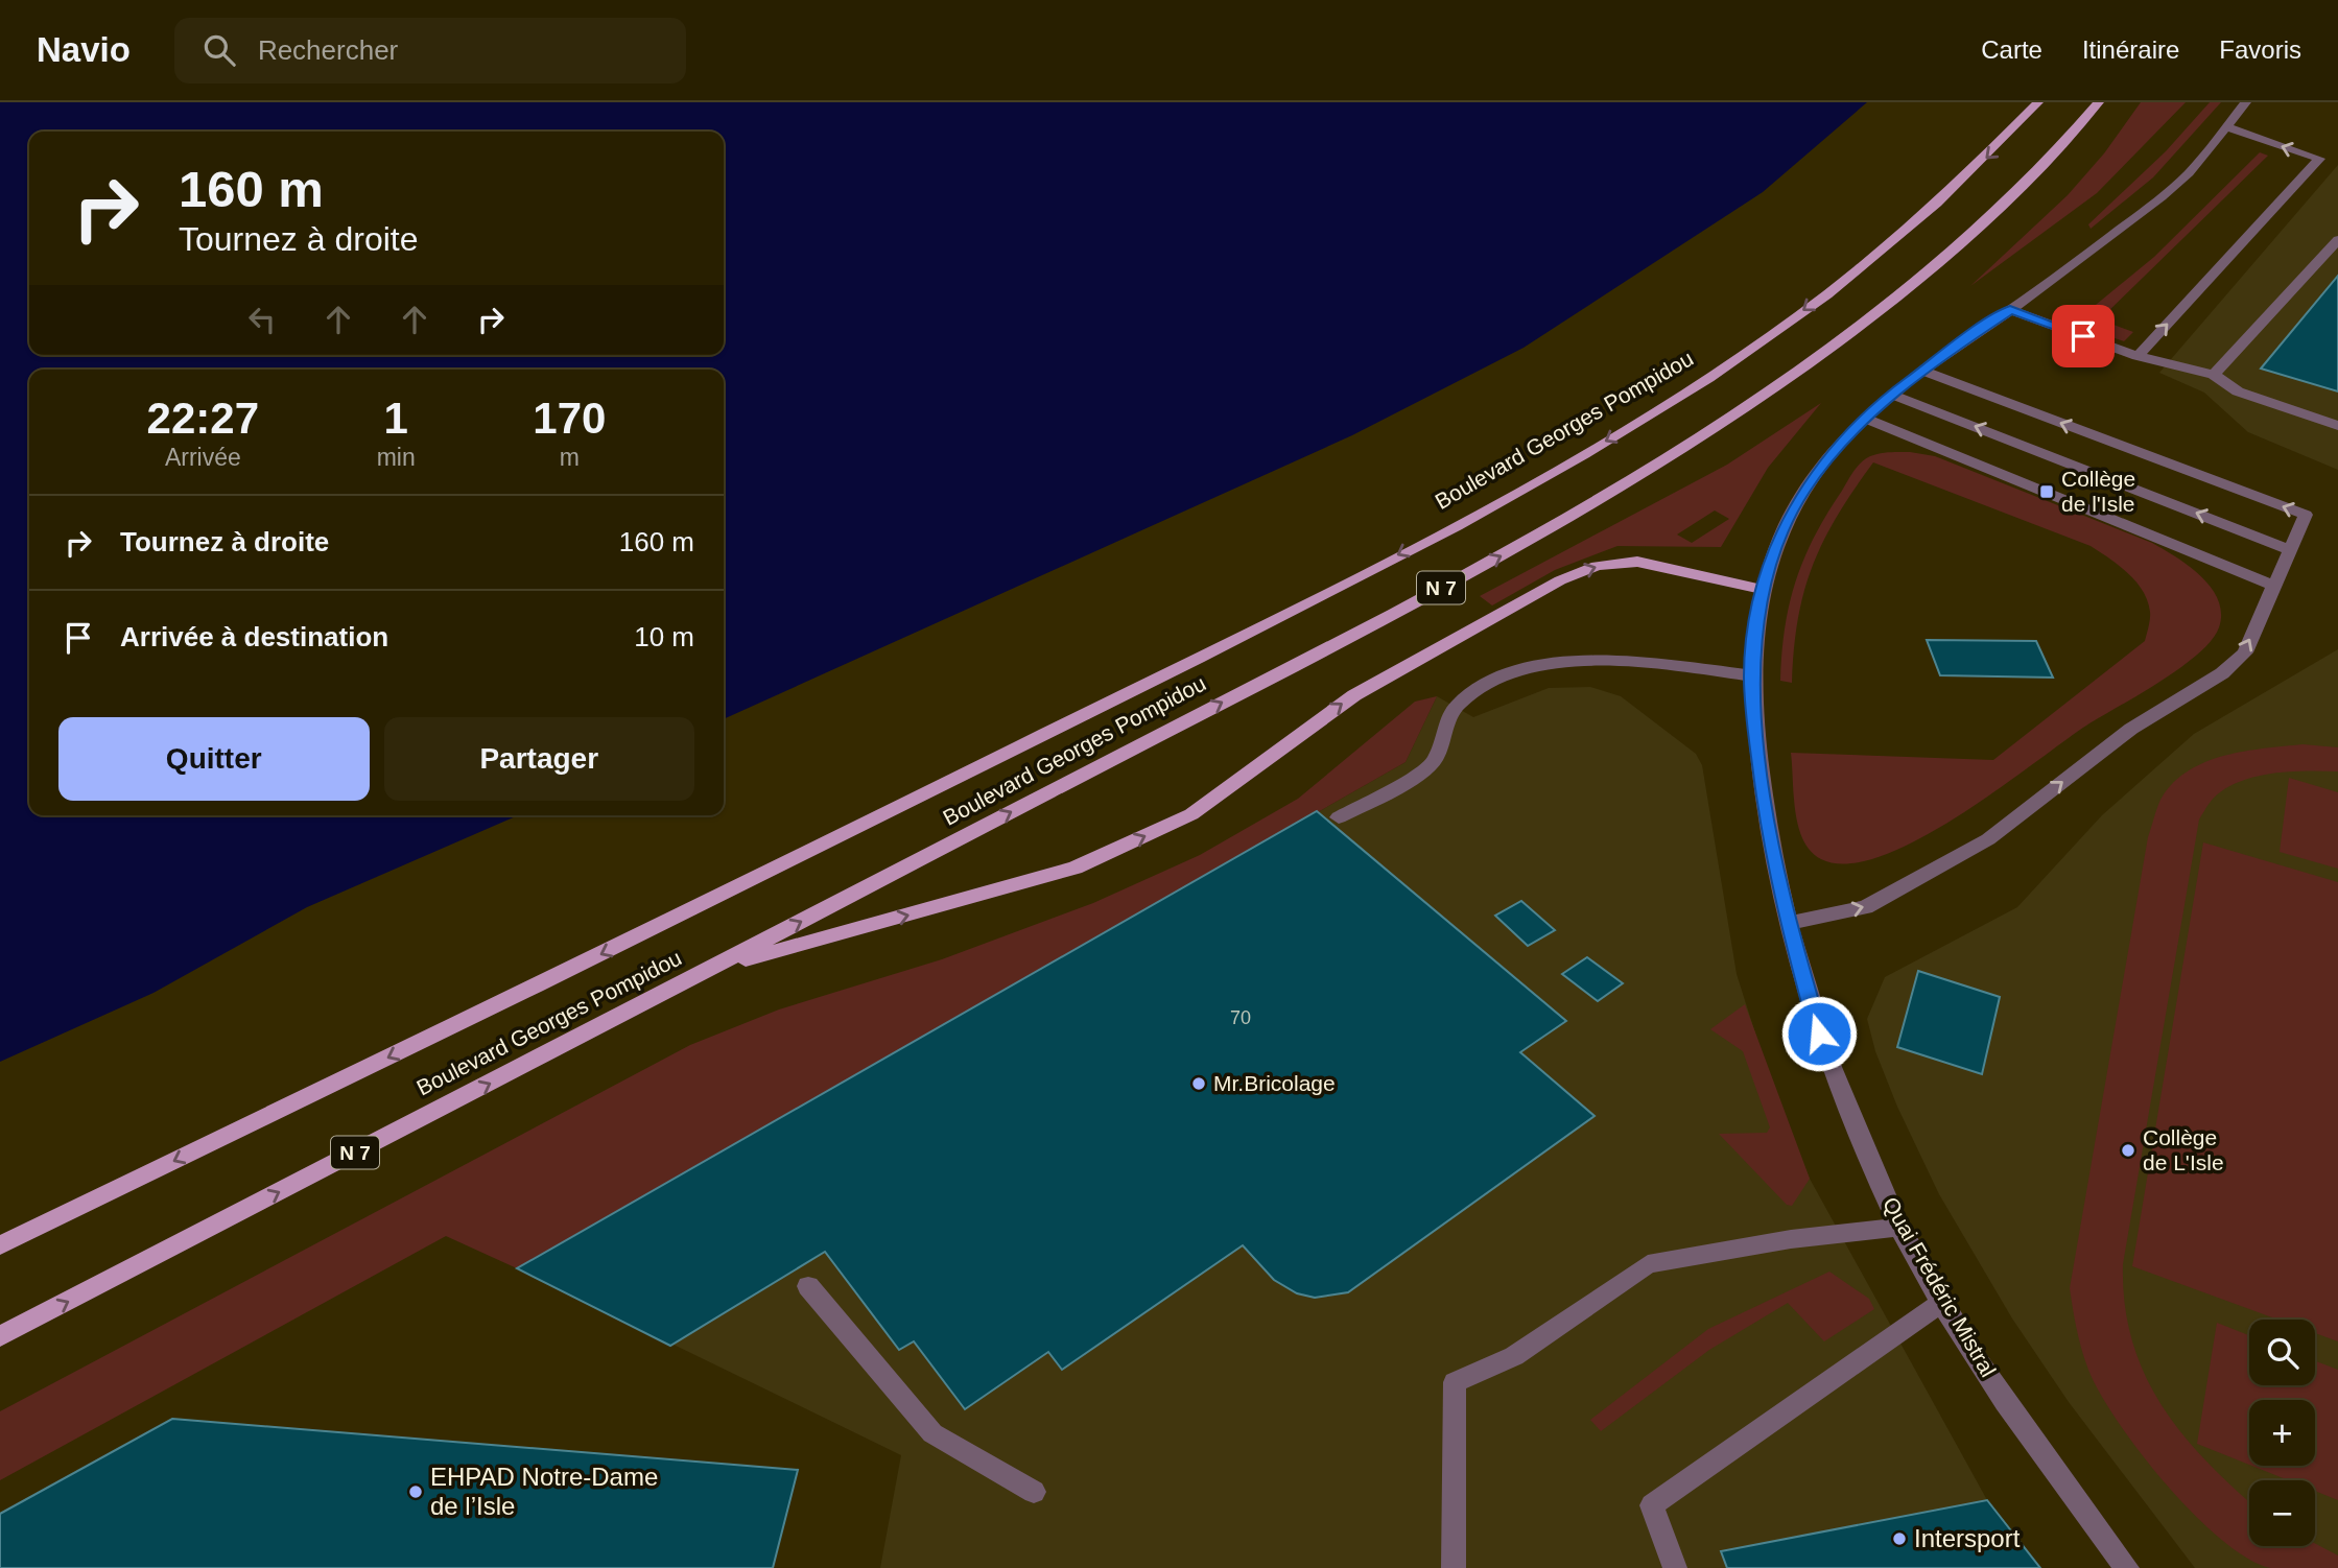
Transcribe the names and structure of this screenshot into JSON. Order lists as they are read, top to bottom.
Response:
{
  "streets": {
    "main road": ["Boulevard Georges Pompidou", "N 7"],
    "street": ["Quai Frédéric Mistral"]
  },
  "places": {
    "transit": ["Collège de l'Isle"],
    "other": [
      "Mr.Bricolage",
      "Collège de L'Isle",
      "EHPAD Notre-Dame de l’Isle",
      "Intersport"
    ]
  },
  "house_numbers": ["70"],
  "page": {
    "header": "Navio",
    "search": "Rechercher",
    "nav": ["Carte", "Itinéraire", "Favoris"],
    "turn": ["160 m", "Tournez à droite"],
    "eta": [
      "22:27",
      "Arrivée",
      "1",
      "min",
      "170",
      "m"
    ],
    "list": [
      {
        "name": "Tournez à droite",
        "value": "160 m"
      },
      {
        "name": "Arrivée à destination",
        "value": "10 m"
      }
    ],
    "buttons": ["Quitter", "Partager"],
    "map_buttons": ["+", "−"]
  }
}
